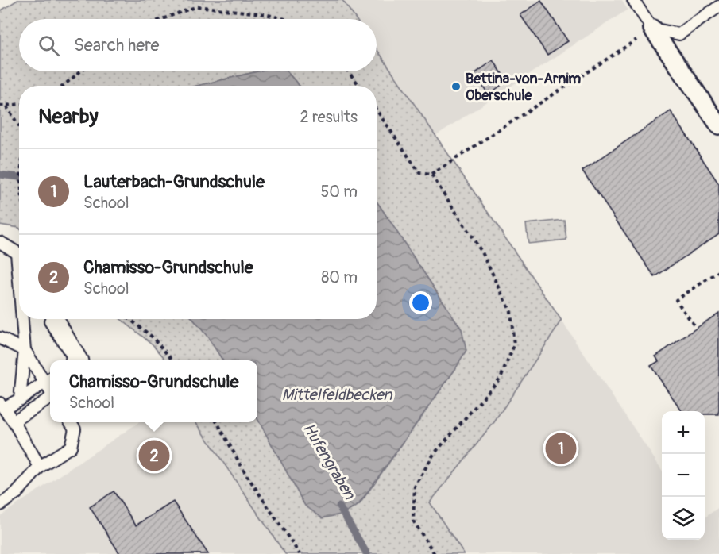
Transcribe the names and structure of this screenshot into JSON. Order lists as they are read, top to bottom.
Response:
{
  "water": ["Mittelfeldbecken", "Hufengraben"],
  "places": ["Bettina-von-Arnim Oberschule"],
  "page": {
    "search": "Search here",
    "heading": ["Nearby", "2 results"],
    "list": [
      {
        "mark": "1",
        "name": "Lauterbach-Grundschule",
        "note": "School",
        "value": "50 m"
      },
      {
        "mark": "2",
        "name": "Chamisso-Grundschule",
        "note": "School",
        "value": "80 m"
      }
    ],
    "popup": ["Chamisso-Grundschule", "School"],
    "map_buttons": ["+", "−"],
    "pins": ["1", "2"]
  }
}
